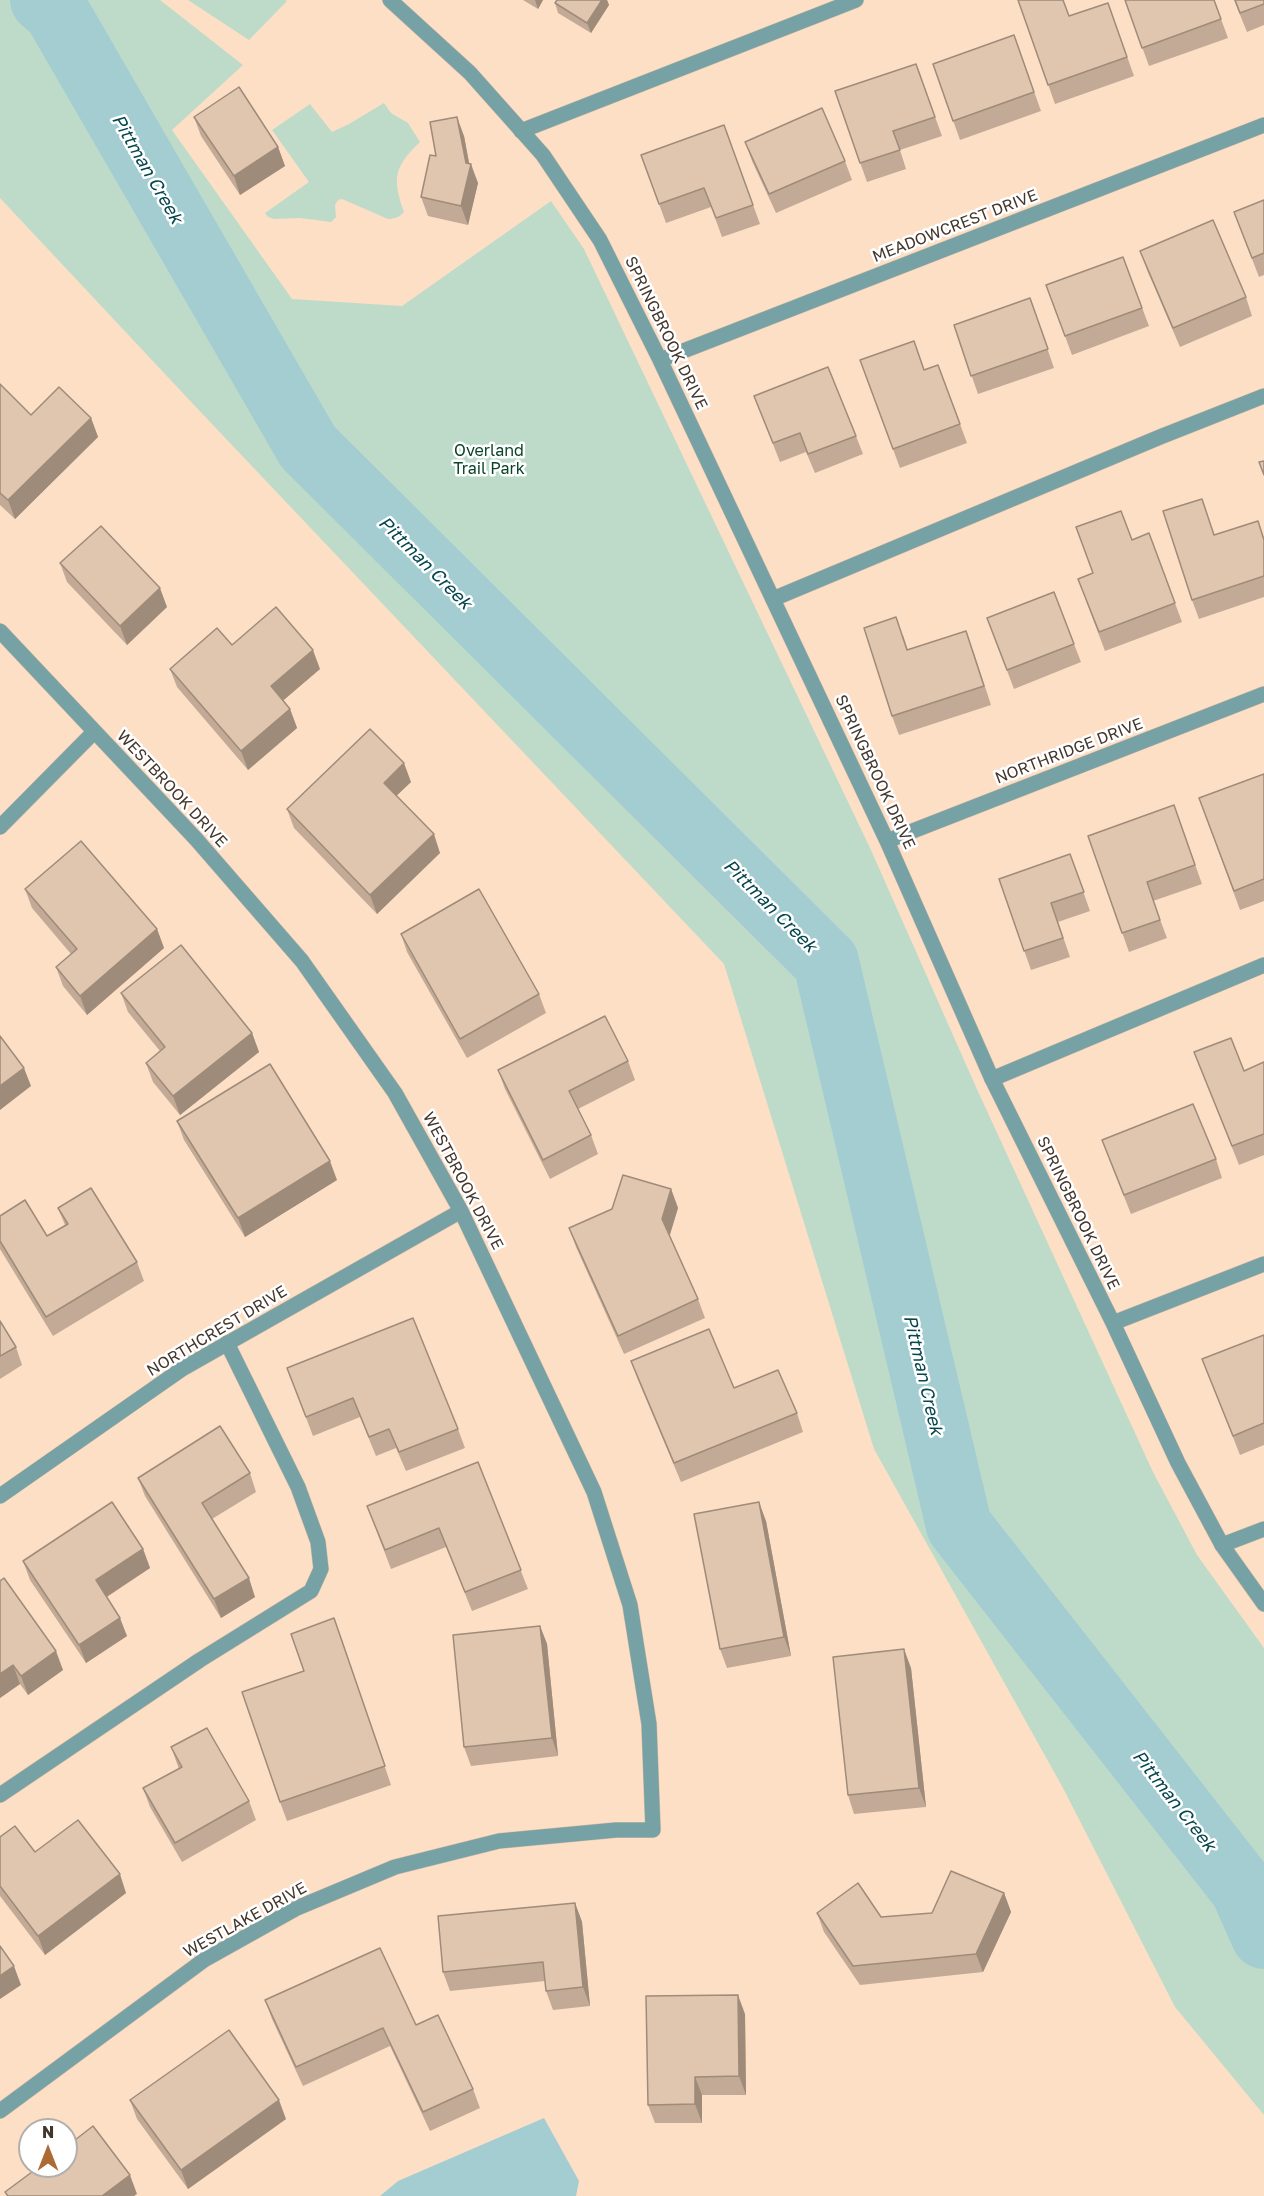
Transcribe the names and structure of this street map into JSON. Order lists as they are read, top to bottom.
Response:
{
  "streets": {
    "street": [
      "MEADOWCREST DRIVE",
      "SPRINGBROOK DRIVE",
      "NORTHRIDGE DRIVE",
      "WESTBROOK DRIVE",
      "NORTHCREST DRIVE",
      "WESTLAKE DRIVE"
    ]
  },
  "crossings": [
    ["MEADOWCREST DRIVE", "SPRINGBROOK DRIVE"],
    ["SPRINGBROOK DRIVE", "NORTHRIDGE DRIVE"],
    ["WESTBROOK DRIVE", "NORTHCREST DRIVE"],
    ["WESTBROOK DRIVE", "WESTLAKE DRIVE"]
  ],
  "water": ["Pittman Creek"],
  "parks": ["Overland Trail Park"],
  "north": "top"
}
